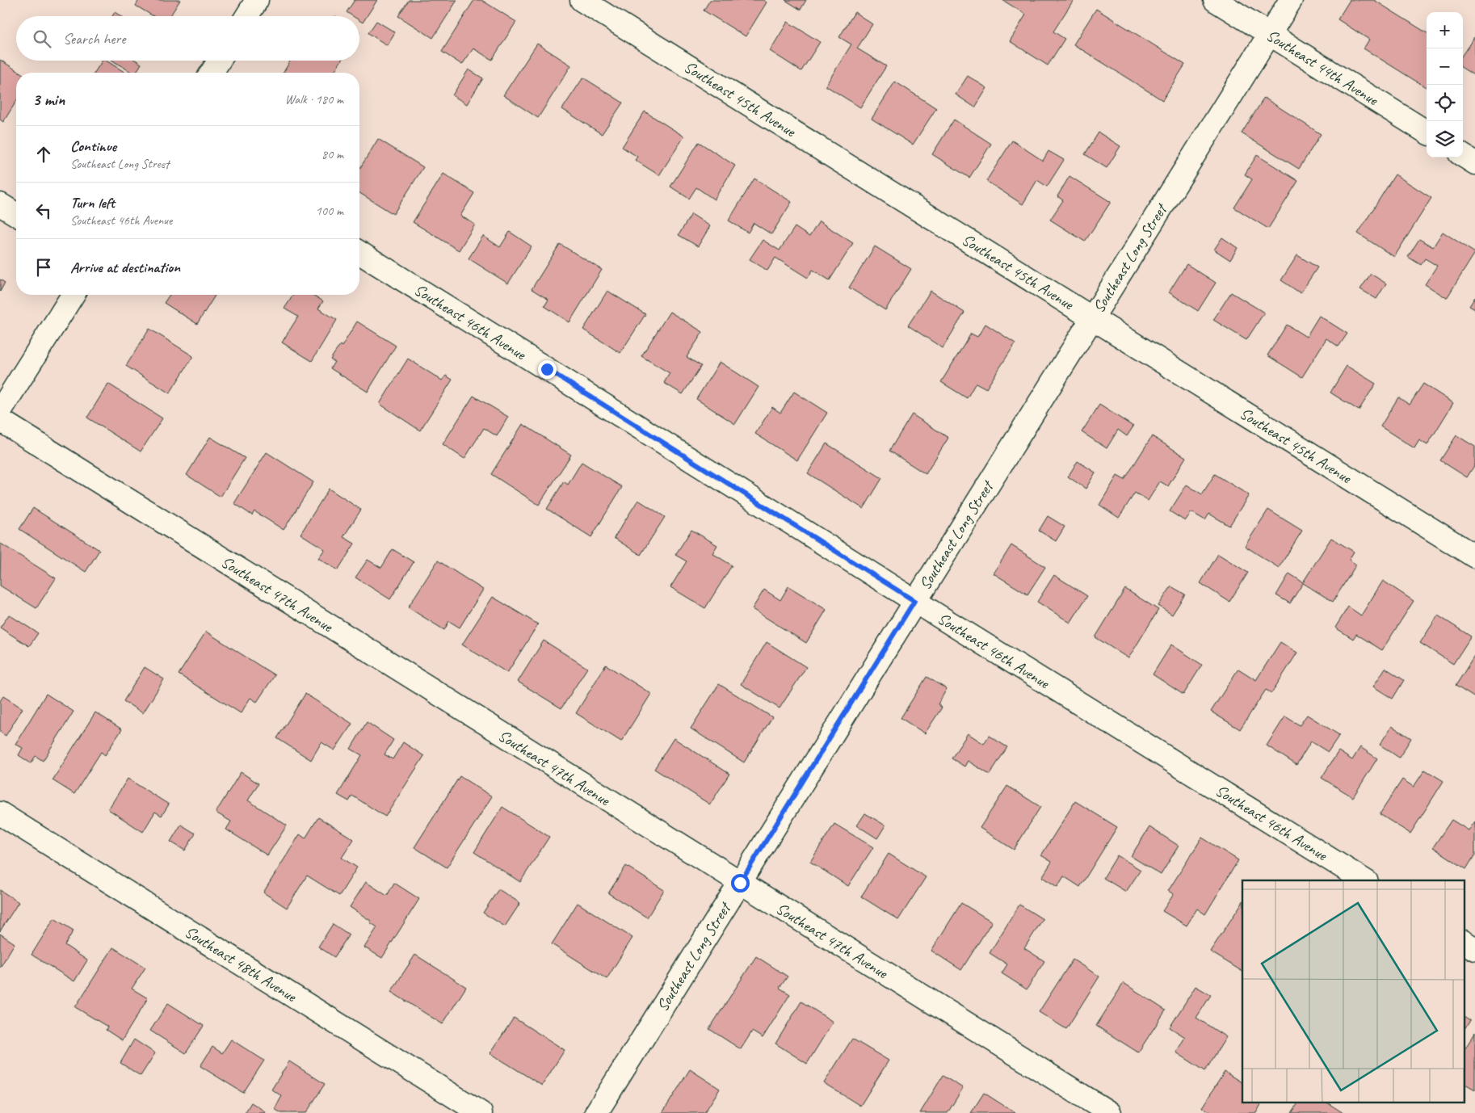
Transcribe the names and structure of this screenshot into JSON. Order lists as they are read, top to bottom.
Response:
{
  "streets": {
    "street": [
      "Southeast 44th Avenue",
      "Southeast 45th Avenue",
      "Southeast Long Street",
      "Southeast 46th Avenue",
      "Southeast 47th Avenue",
      "Southeast 48th Avenue"
    ]
  },
  "crossings": [
    ["Southeast 44th Avenue", "Southeast Long Street"],
    ["Southeast 45th Avenue", "Southeast Long Street"],
    ["Southeast Long Street", "Southeast 46th Avenue"],
    ["Southeast Long Street", "Southeast 47th Avenue"]
  ],
  "page": {
    "map_buttons": ["+", "−"],
    "search": "Search here",
    "heading": ["3 min", "Walk · 180 m"],
    "list": [
      ["Continue", "Southeast Long Street", "80 m"],
      ["Turn left", "Southeast 46th Avenue", "100 m"],
      "Arrive at destination"
    ]
  }
}
